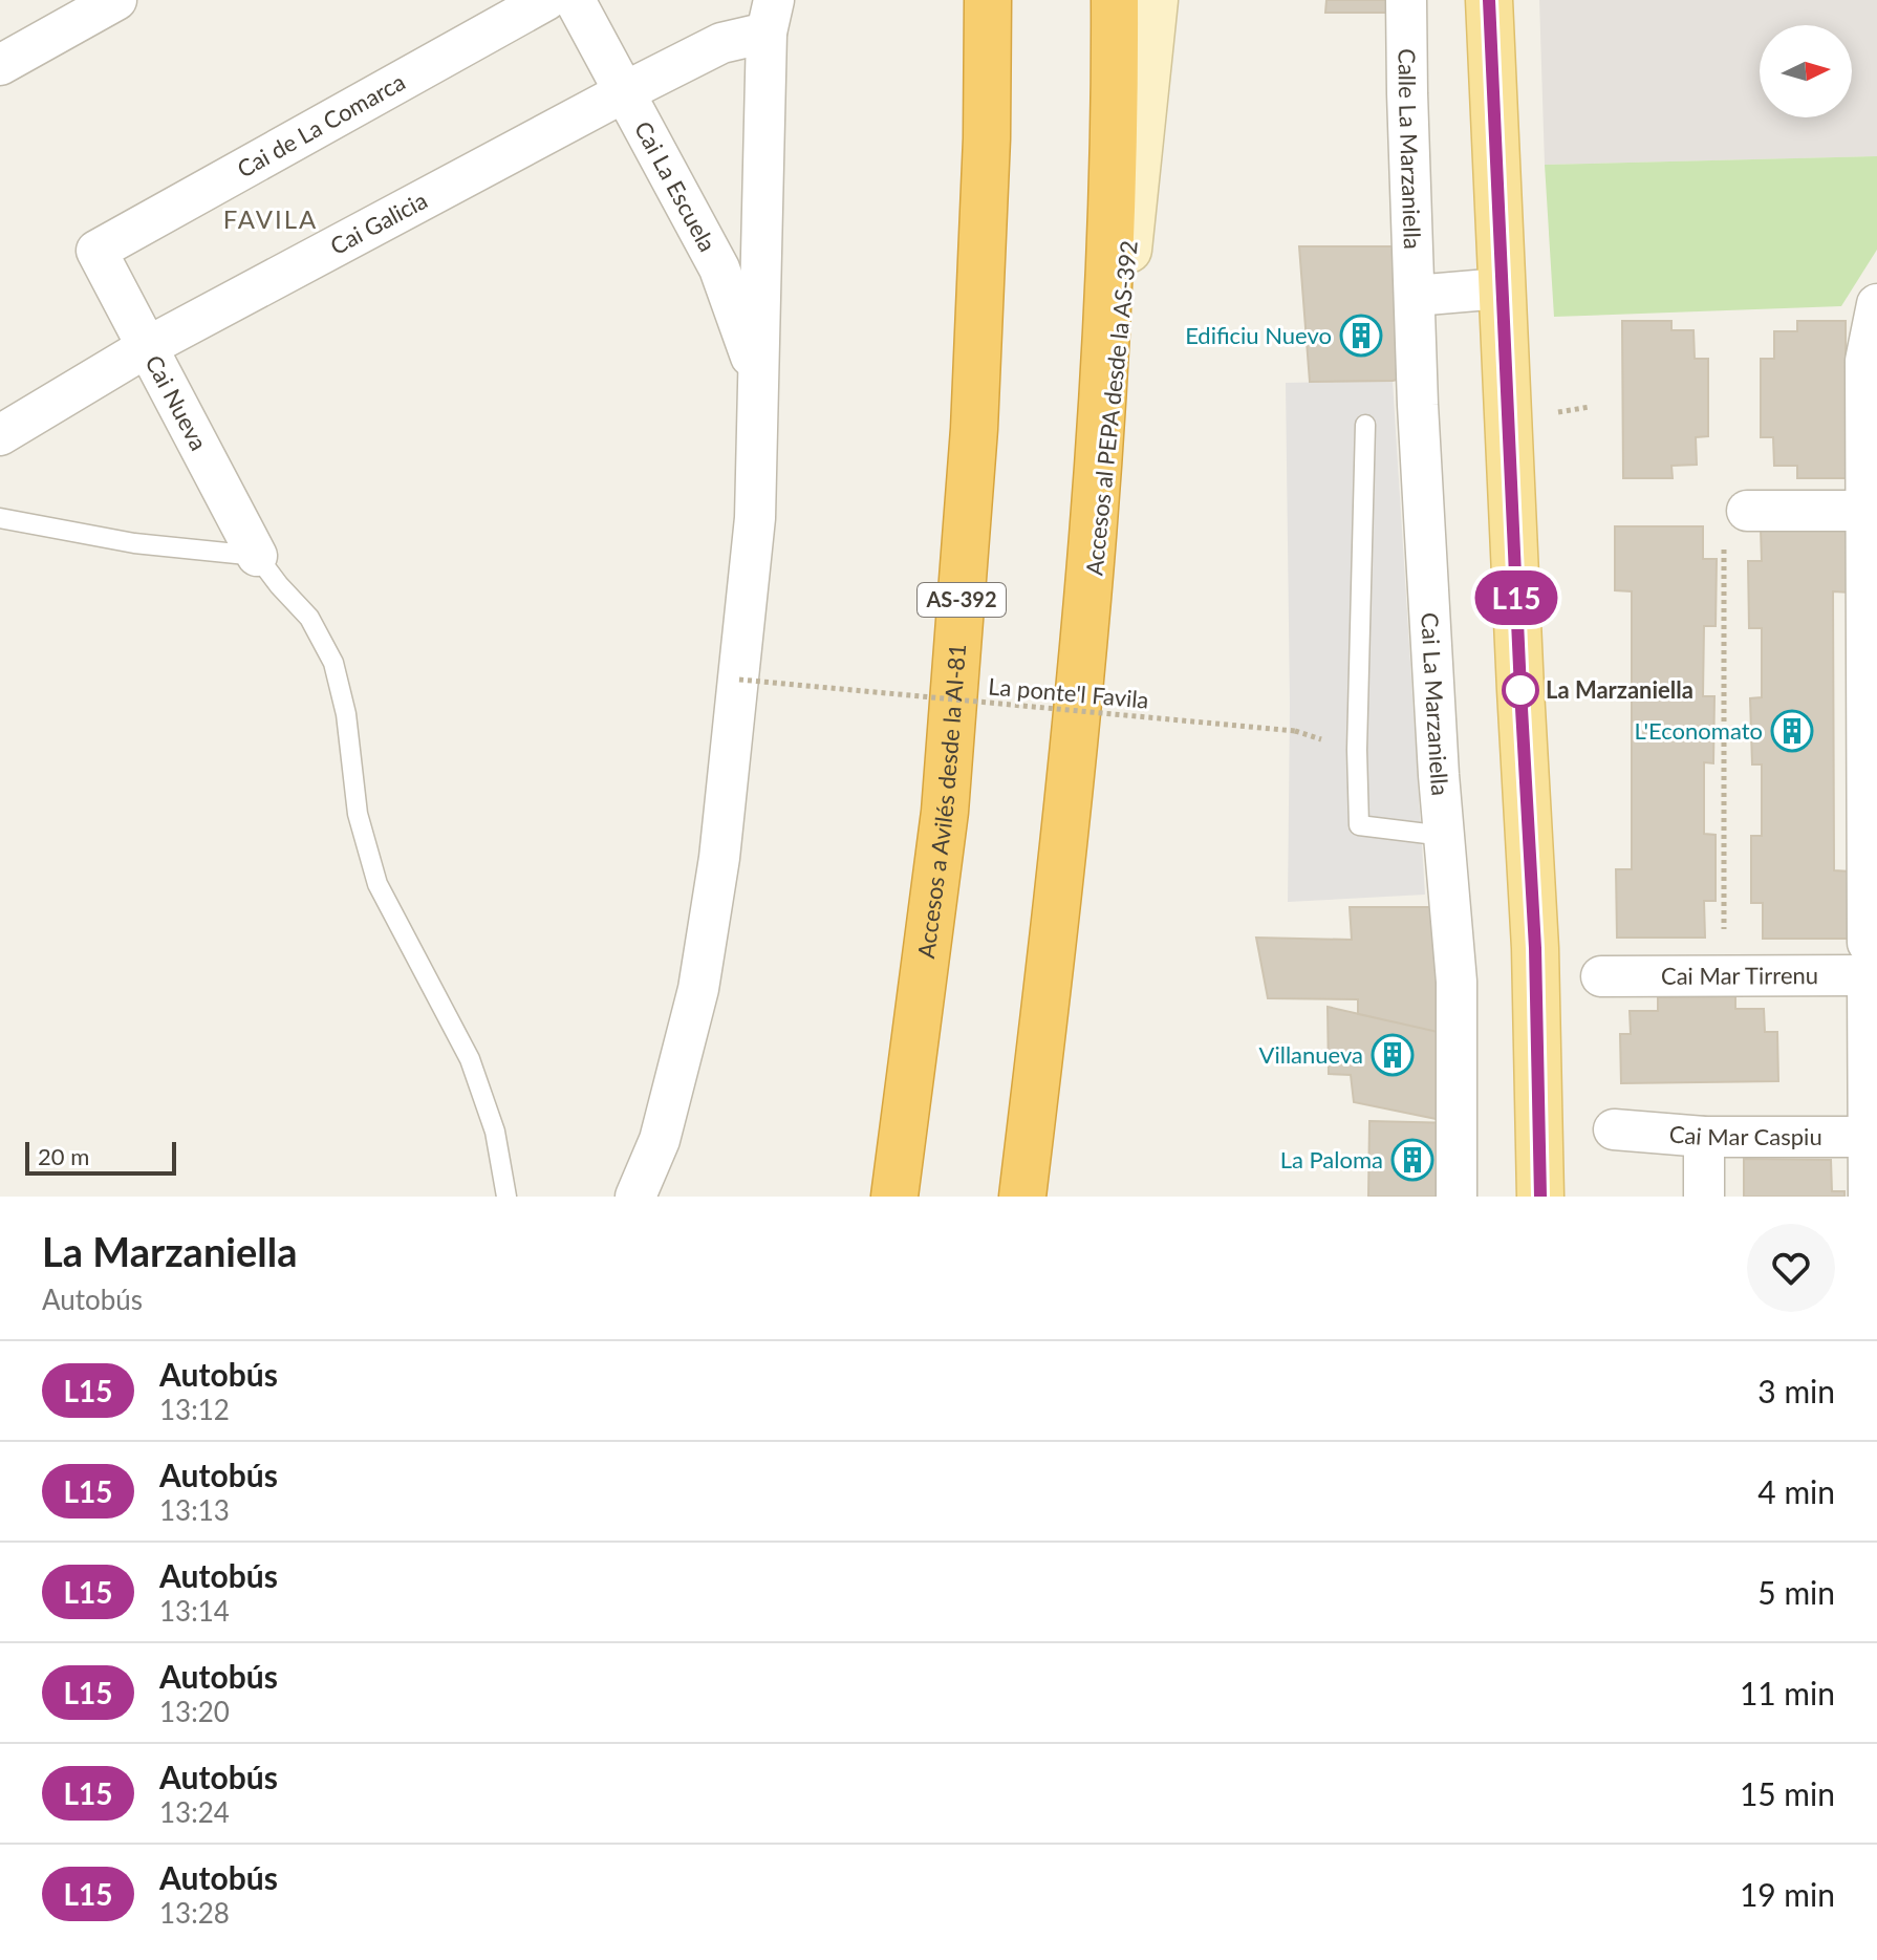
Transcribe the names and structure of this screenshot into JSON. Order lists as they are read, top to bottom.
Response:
{
  "streets": {
    "highway": ["AS-392", "Accesos a Avilés desde la AI-81"],
    "main road": ["Accesos al PEPA desde la AS-392"],
    "street": [
      "Cai de La Comarca",
      "Calle La Marzaniella",
      "Cai La Escuela",
      "Cai Galicia",
      "Cai Nueva",
      "Cai La Marzaniella",
      "Cai Mar Tirrenu",
      "Cai Mar Caspiu"
    ],
    "path": ["La ponte'l Favila"]
  },
  "crossings": [
    ["Cai de La Comarca", "Cai Nueva"],
    ["Calle La Marzaniella", "Cai La Marzaniella"],
    ["Cai La Escuela", "Cai Galicia"],
    ["Cai Galicia", "Cai Nueva"]
  ],
  "districts": ["FAVILA"],
  "places": {
    "building": [
      "Edificiu Nuevo",
      "L'Economato",
      "Villanueva",
      "La Paloma"
    ],
    "other": ["La Marzaniella"]
  },
  "lines": ["bus line L15"],
  "scale_bar": "20 m",
  "north": "right",
  "page": {
    "on_map": "L15",
    "scale": "20 m",
    "heading": ["La Marzaniella", "Autobús"],
    "list": [
      {
        "mark": "L15",
        "name": "Autobús",
        "note": "13:12",
        "value": "3 min"
      },
      {
        "mark": "L15",
        "name": "Autobús",
        "note": "13:13",
        "value": "4 min"
      },
      {
        "mark": "L15",
        "name": "Autobús",
        "note": "13:14",
        "value": "5 min"
      },
      {
        "mark": "L15",
        "name": "Autobús",
        "note": "13:20",
        "value": "11 min"
      },
      {
        "mark": "L15",
        "name": "Autobús",
        "note": "13:24",
        "value": "15 min"
      },
      {
        "mark": "L15",
        "name": "Autobús",
        "note": "13:28",
        "value": "19 min"
      }
    ]
  }
}
